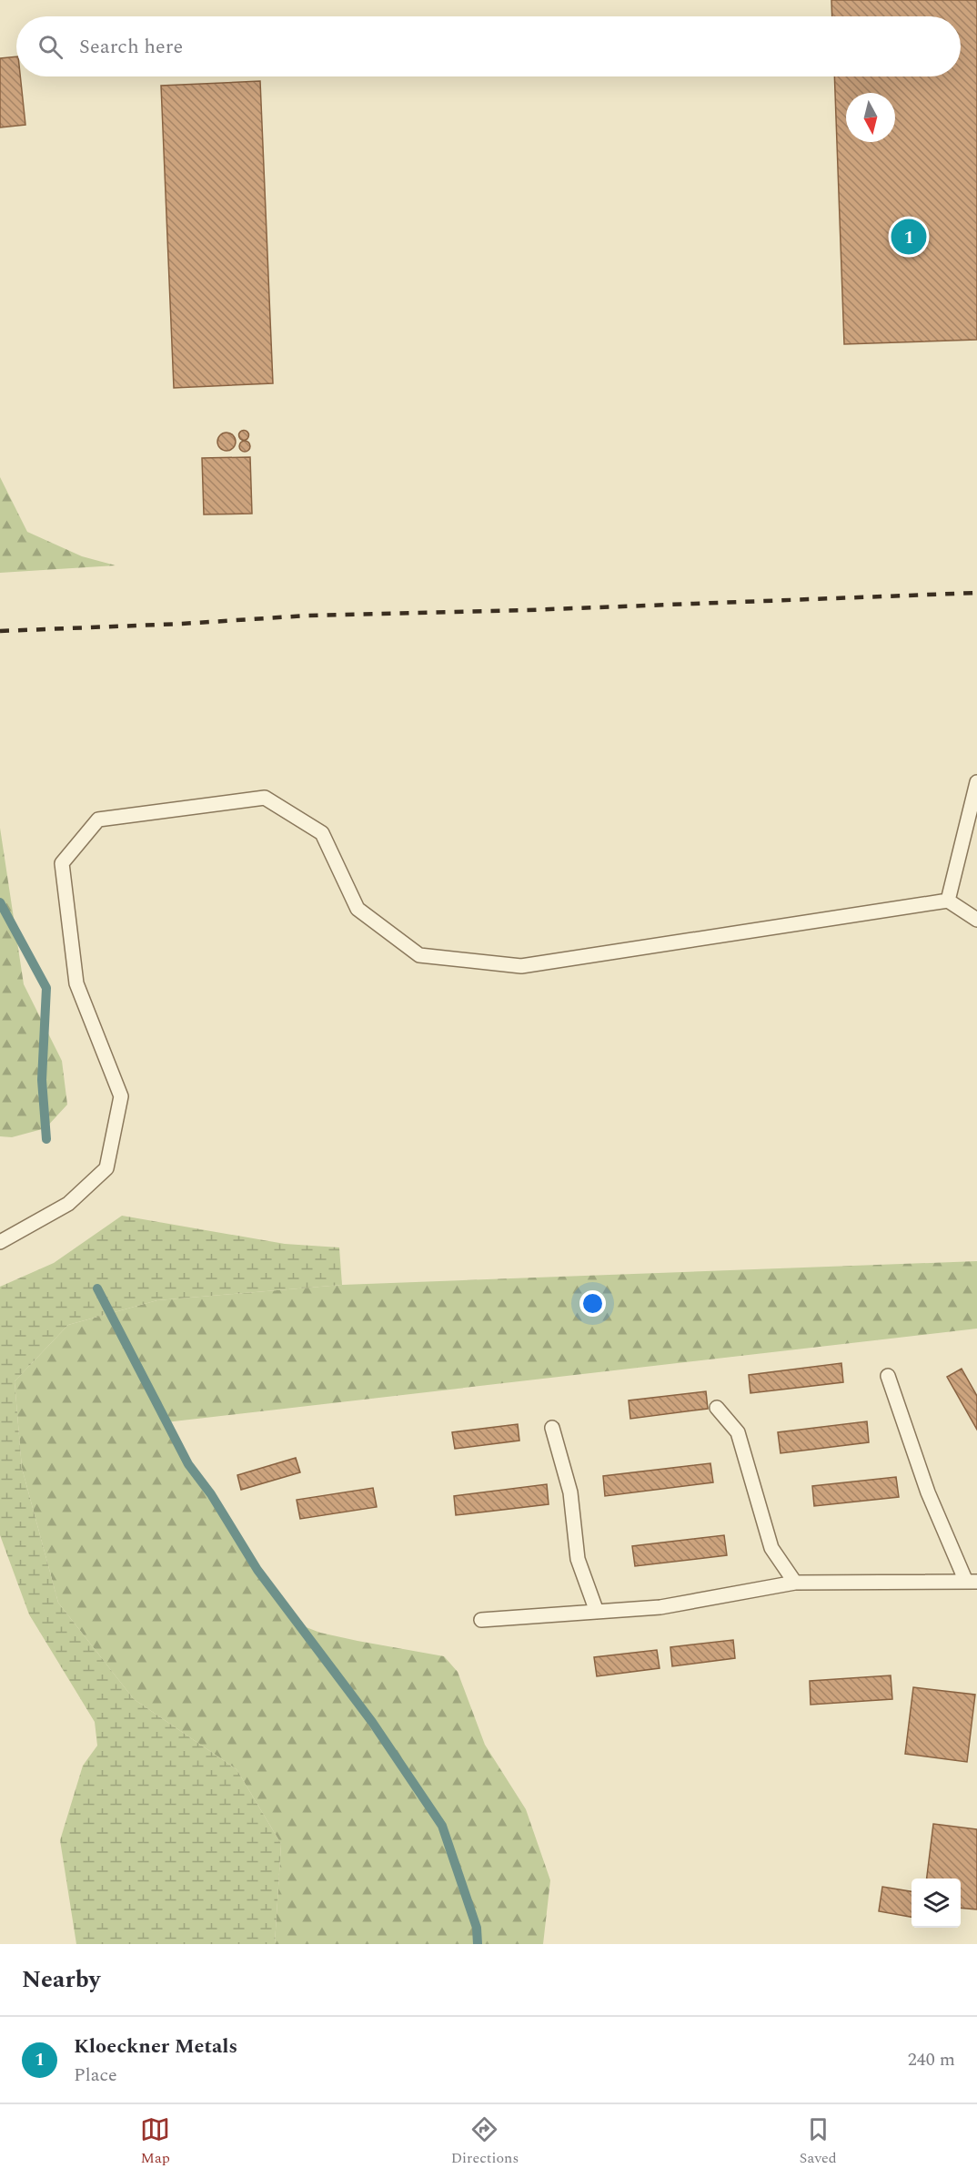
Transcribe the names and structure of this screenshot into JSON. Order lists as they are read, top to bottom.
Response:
{
  "north": "bottom",
  "page": {
    "search": "Search here",
    "pins": "1",
    "heading": "Nearby",
    "list": [
      {
        "mark": "1",
        "name": "Kloeckner Metals",
        "note": "Place",
        "value": "240 m"
      }
    ],
    "nav": ["Map", "Directions", "Saved"]
  }
}
